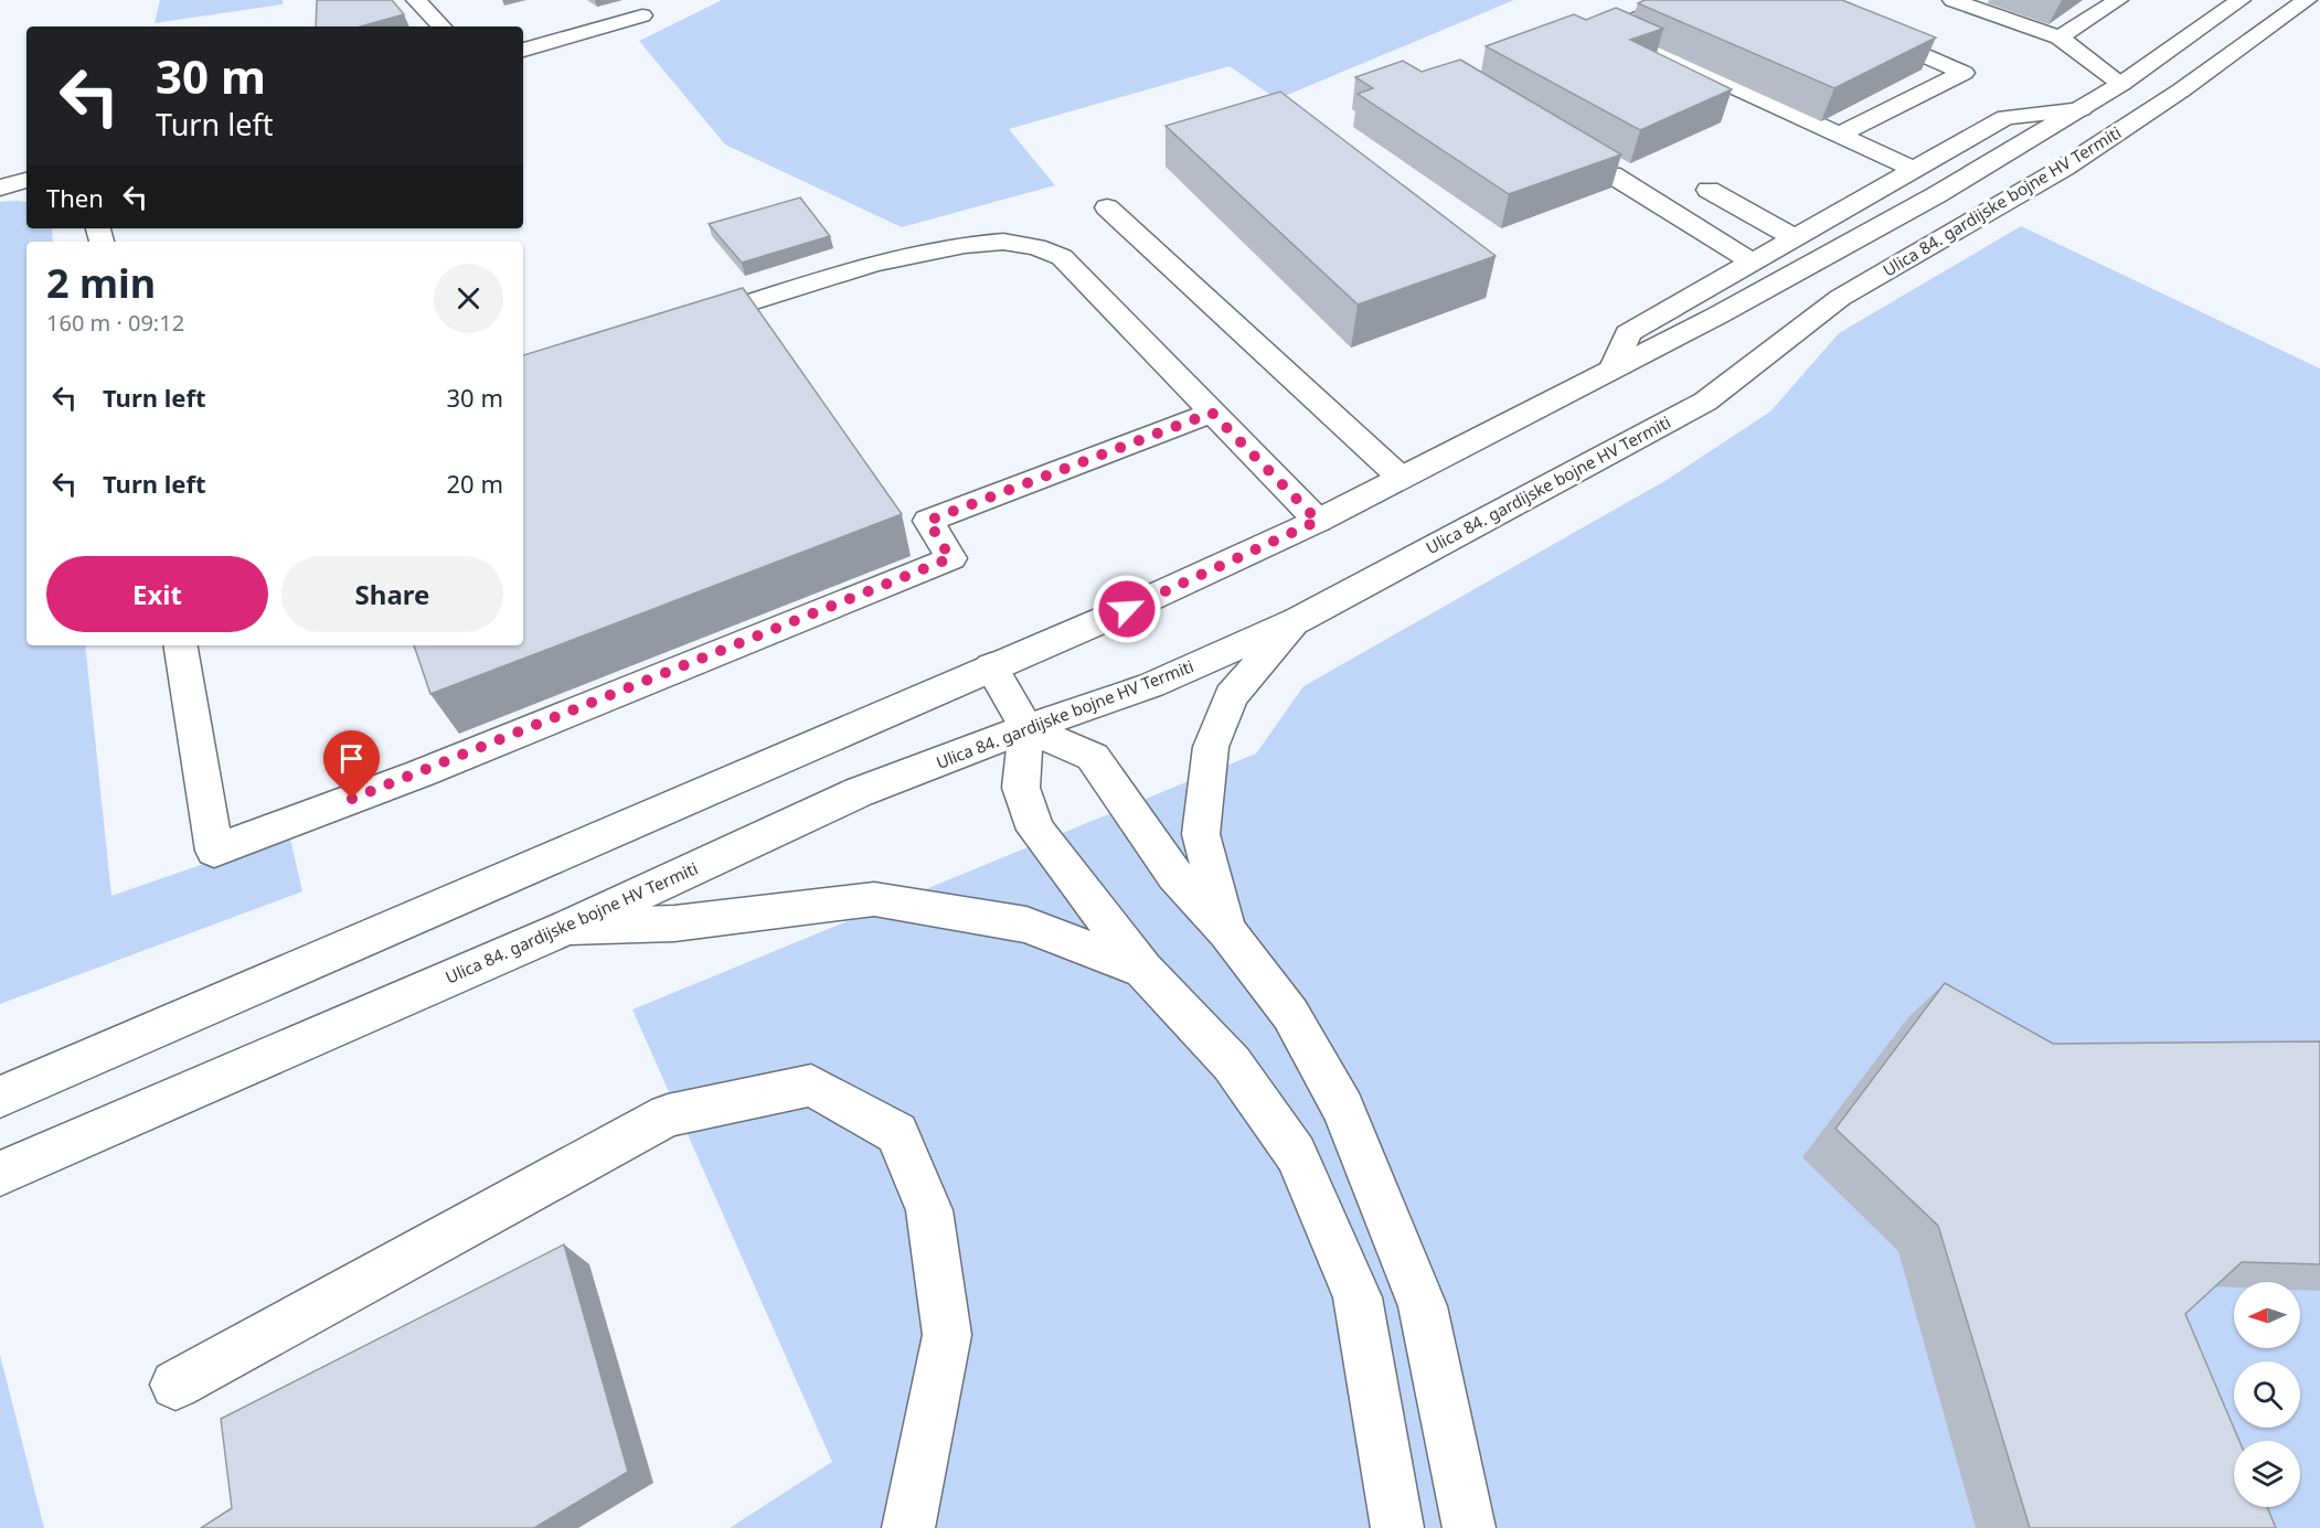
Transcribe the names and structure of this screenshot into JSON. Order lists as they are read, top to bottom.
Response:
{
  "streets": {
    "main road": ["Ulica 84. gardijske bojne HV Termiti"]
  },
  "north": "left",
  "page": {
    "turn": ["30 m", "Turn left"],
    "then": "Then",
    "heading": ["2 min", "160 m · 09:12"],
    "list": [
      {
        "name": "Turn left",
        "value": "30 m"
      },
      {
        "name": "Turn left",
        "value": "20 m"
      }
    ],
    "buttons": ["Exit", "Share"]
  }
}
